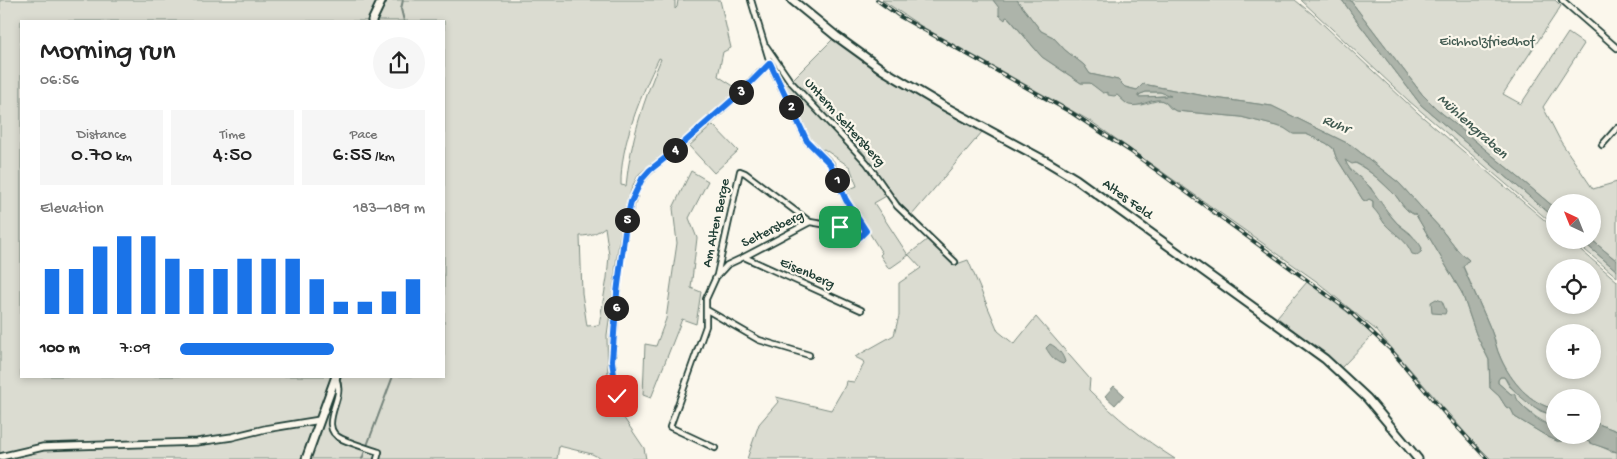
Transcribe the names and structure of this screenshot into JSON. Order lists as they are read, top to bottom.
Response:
{
  "streets": {
    "main road": ["Altes Feld"],
    "street": [
      "Unterm Seltersberg",
      "Am Alten Berge",
      "Seltersberg",
      "Eisenberg"
    ]
  },
  "crossings": [
    ["Am Alten Berge", "Seltersberg"],
    ["Seltersberg", "Eisenberg"]
  ],
  "water": ["Ruhr", "Mühlengraben"],
  "parks": ["Eichholzfriedhof"],
  "north": "top left",
  "page": {
    "heading": ["Morning run", "06:56"],
    "pins": [
      "3",
      "2",
      "4",
      "1",
      "5",
      "6"
    ],
    "stats": [
      ["Distance", "0.70 km"],
      ["Time", "4:50"],
      ["Pace", "6:55 /km"]
    ],
    "chart": ["Elevation", "183–189 m"],
    "map_buttons": ["+", "−"],
    "list": [
      {
        "name": "100 m",
        "note": "7:09"
      }
    ]
  }
}
